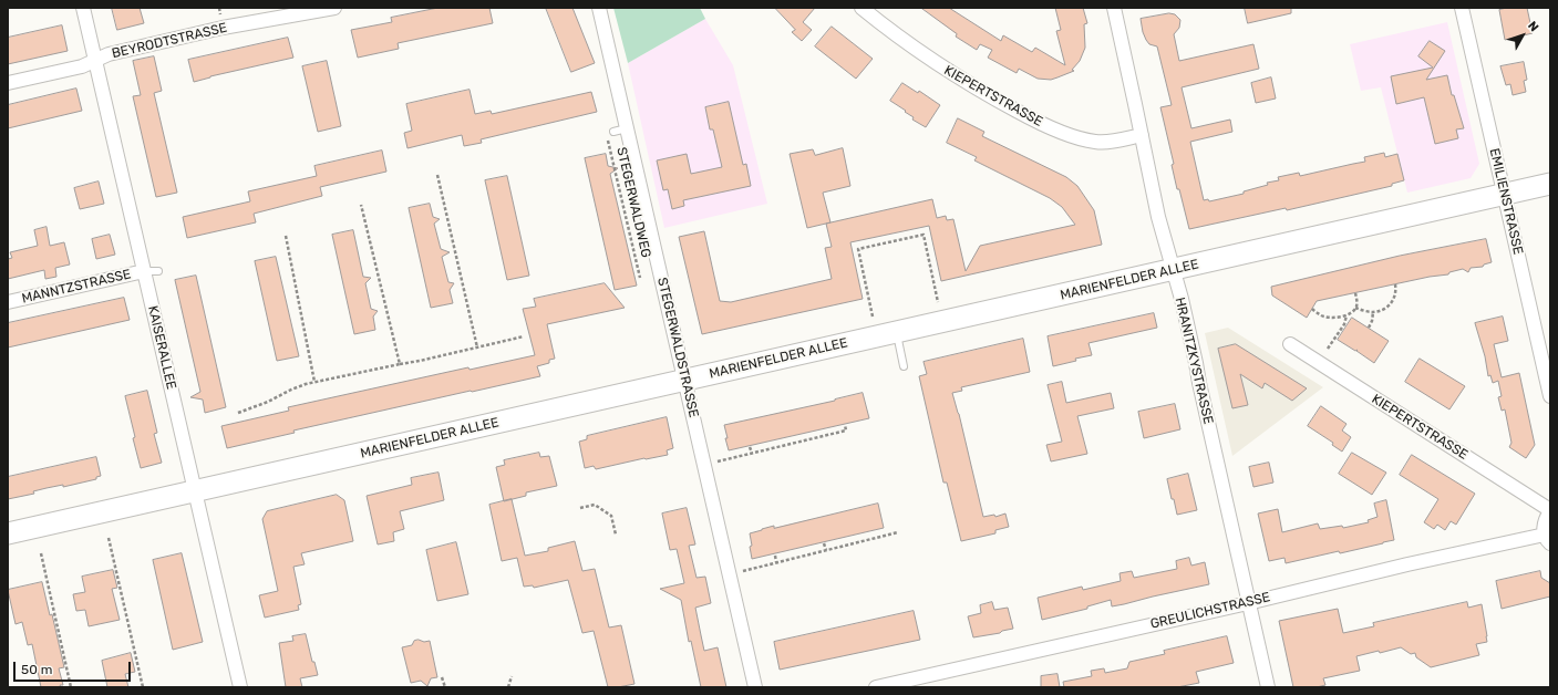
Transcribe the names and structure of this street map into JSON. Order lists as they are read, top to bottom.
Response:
{
  "streets": {
    "main road": ["MARIENFELDER ALLEE"],
    "street": [
      "BEYRODTSTRASSE",
      "KIEPERTSTRASSE",
      "EMILIENSTRASSE",
      "MANNTZSTRASSE",
      "KAISERALLEE",
      "STEGERWALDSTRASSE",
      "HRANITZKYSTRASSE",
      "GREULICHSTRASSE"
    ],
    "path": ["STEGERWALDWEG"]
  },
  "crossings": [
    ["BEYRODTSTRASSE", "KAISERALLEE"],
    ["KIEPERTSTRASSE", "HRANITZKYSTRASSE"],
    ["EMILIENSTRASSE", "MARIENFELDER ALLEE"],
    ["MARIENFELDER ALLEE", "KAISERALLEE"],
    ["MARIENFELDER ALLEE", "STEGERWALDSTRASSE"],
    ["MARIENFELDER ALLEE", "HRANITZKYSTRASSE"],
    ["MANNTZSTRASSE", "KAISERALLEE"],
    ["HRANITZKYSTRASSE", "GREULICHSTRASSE"]
  ],
  "scale_bar": "50 m",
  "north": "top right"
}
